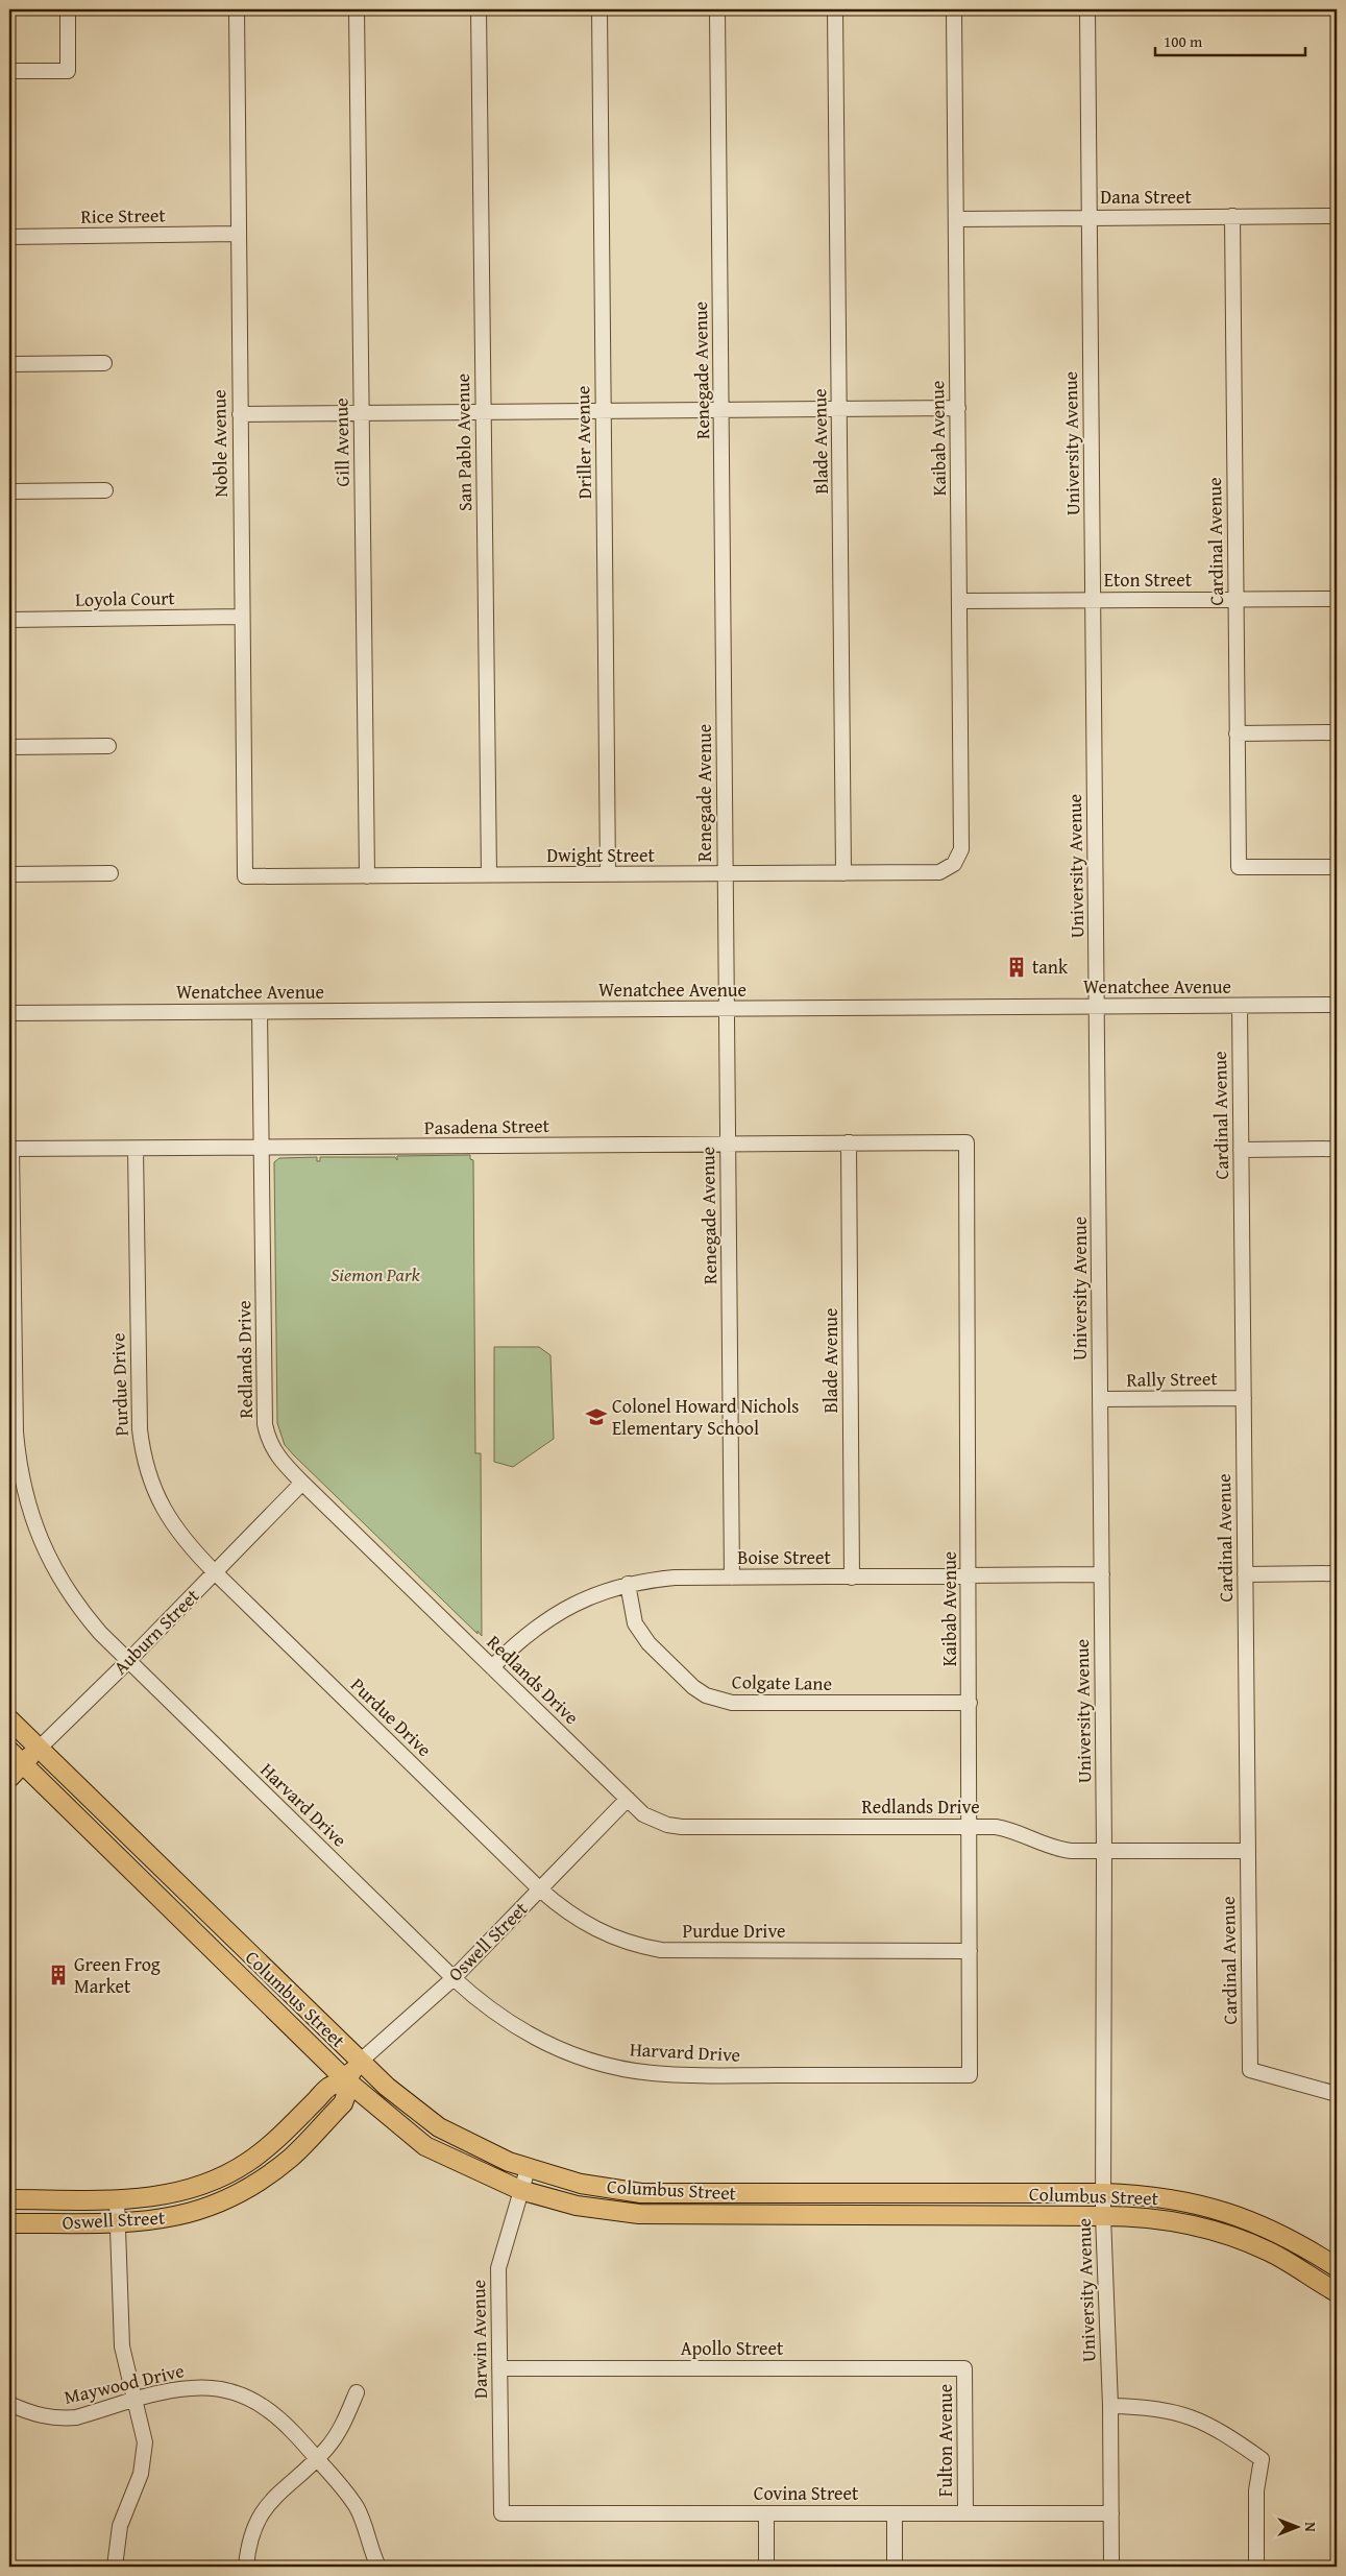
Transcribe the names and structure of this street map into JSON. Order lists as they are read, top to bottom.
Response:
{
  "streets": {
    "main road": ["Auburn Street", "Oswell Street", "Columbus Street"],
    "street": [
      "Dana Street",
      "Rice Street",
      "Renegade Avenue",
      "Kaibab Avenue",
      "Blade Avenue",
      "Gill Avenue",
      "San Pablo Avenue",
      "Driller Avenue",
      "Noble Avenue",
      "University Avenue",
      "Cardinal Avenue",
      "Eton Street",
      "Loyola Court",
      "Dwight Street",
      "Wenatchee Avenue",
      "Pasadena Street",
      "Redlands Drive",
      "Rally Street",
      "Purdue Drive",
      "Boise Street",
      "Colgate Lane",
      "Harvard Drive",
      "Darwin Avenue",
      "Apollo Street",
      "Maywood Drive",
      "Fulton Avenue",
      "Covina Street"
    ]
  },
  "crossings": [
    ["Dana Street", "Kaibab Avenue"],
    ["Dana Street", "University Avenue"],
    ["Dana Street", "Cardinal Avenue"],
    ["Rice Street", "Noble Avenue"],
    ["Renegade Avenue", "Dwight Street"],
    ["Renegade Avenue", "Wenatchee Avenue"],
    ["Renegade Avenue", "Pasadena Street"],
    ["Renegade Avenue", "Boise Street"],
    ["Kaibab Avenue", "Eton Street"],
    ["Kaibab Avenue", "Dwight Street"],
    ["Kaibab Avenue", "Pasadena Street"],
    ["Kaibab Avenue", "Redlands Drive"],
    ["Kaibab Avenue", "Purdue Drive"],
    ["Kaibab Avenue", "Boise Street"],
    ["Kaibab Avenue", "Colgate Lane"],
    ["Kaibab Avenue", "Harvard Drive"],
    ["Blade Avenue", "Dwight Street"],
    ["Blade Avenue", "Pasadena Street"],
    ["Blade Avenue", "Boise Street"],
    ["Gill Avenue", "Dwight Street"],
    ["San Pablo Avenue", "Dwight Street"],
    ["Driller Avenue", "Dwight Street"],
    ["Noble Avenue", "Loyola Court"],
    ["Noble Avenue", "Dwight Street"],
    ["University Avenue", "Eton Street"],
    ["University Avenue", "Wenatchee Avenue"],
    ["University Avenue", "Redlands Drive"],
    ["University Avenue", "Rally Street"],
    ["University Avenue", "Boise Street"],
    ["University Avenue", "Columbus Street"],
    ["University Avenue", "Covina Street"],
    ["Cardinal Avenue", "Eton Street"],
    ["Cardinal Avenue", "Wenatchee Avenue"],
    ["Cardinal Avenue", "Redlands Drive"],
    ["Cardinal Avenue", "Rally Street"],
    ["Wenatchee Avenue", "Redlands Drive"],
    ["Pasadena Street", "Redlands Drive"],
    ["Pasadena Street", "Purdue Drive"],
    ["Pasadena Street", "Harvard Drive"],
    ["Redlands Drive", "Boise Street"],
    ["Redlands Drive", "Auburn Street"],
    ["Redlands Drive", "Oswell Street"],
    ["Purdue Drive", "Auburn Street"],
    ["Purdue Drive", "Oswell Street"],
    ["Boise Street", "Colgate Lane"],
    ["Auburn Street", "Harvard Drive"],
    ["Auburn Street", "Columbus Street"],
    ["Harvard Drive", "Oswell Street"],
    ["Oswell Street", "Columbus Street"],
    ["Columbus Street", "Darwin Avenue"],
    ["Darwin Avenue", "Apollo Street"],
    ["Darwin Avenue", "Covina Street"],
    ["Apollo Street", "Fulton Avenue"],
    ["Fulton Avenue", "Covina Street"]
  ],
  "parks": ["Siemon Park"],
  "places": {
    "building": ["tank", "Green Frog Market"],
    "school or university": ["Colonel Howard Nichols Elementary School"]
  },
  "scale_bar": "100 m",
  "north": "right"
}
